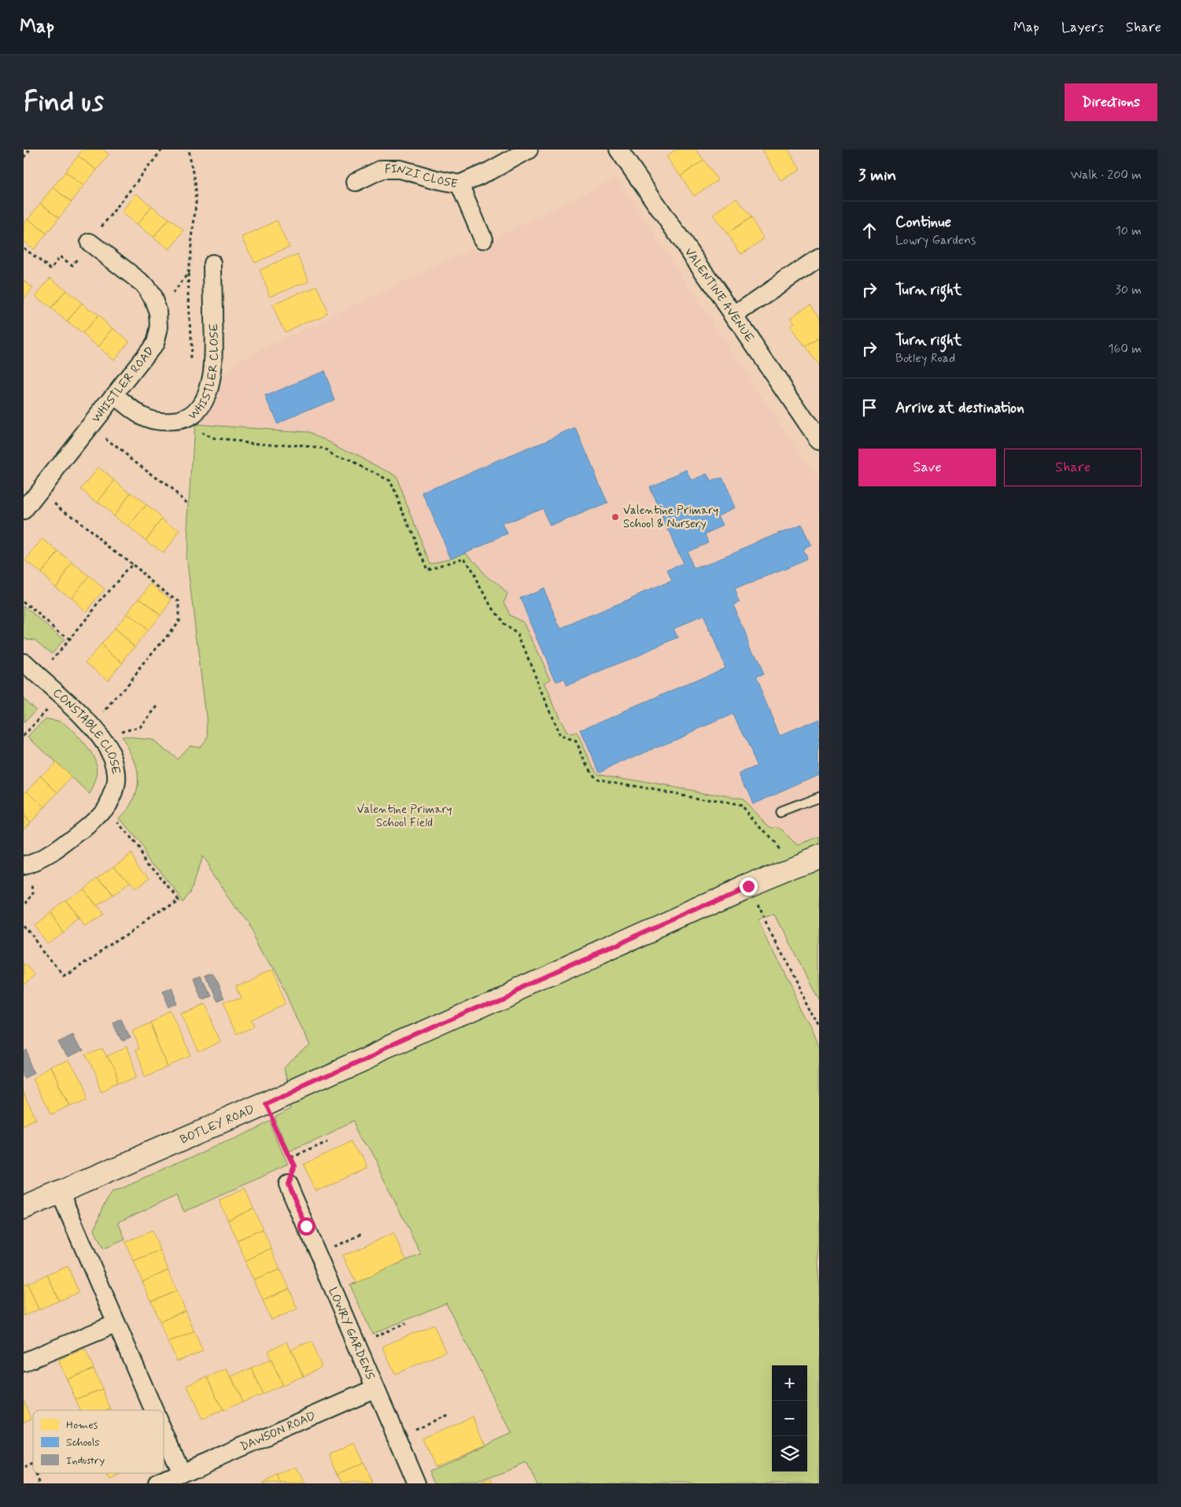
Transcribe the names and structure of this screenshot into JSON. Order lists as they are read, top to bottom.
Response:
{
  "streets": {
    "main road": ["BOTLEY ROAD"],
    "street": [
      "FINZI CLOSE",
      "VALENTINE AVENUE",
      "WHISTLER CLOSE",
      "WHISTLER ROAD",
      "CONSTABLE CLOSE",
      "LOWRY GARDENS",
      "DAWSON ROAD"
    ]
  },
  "crossings": [
    ["WHISTLER CLOSE", "WHISTLER ROAD"],
    ["LOWRY GARDENS", "DAWSON ROAD"]
  ],
  "parks": ["Valentine Primary School Field"],
  "places": ["Valentine Primary School & Nursery"],
  "legend": ["Homes", "Schools", "Industry"],
  "page": {
    "header": "Map",
    "nav": ["Map", "Layers", "Share"],
    "buttons": [
      "Directions",
      ["Save", "Share"]
    ],
    "title": "Find us",
    "heading": ["3 min", "Walk · 200 m"],
    "list": [
      ["Continue", "Lowry Gardens", "10 m"],
      ["Turn right", "30 m"],
      ["Turn right", "Botley Road", "160 m"],
      "Arrive at destination"
    ],
    "map_buttons": ["+", "−"]
  }
}
